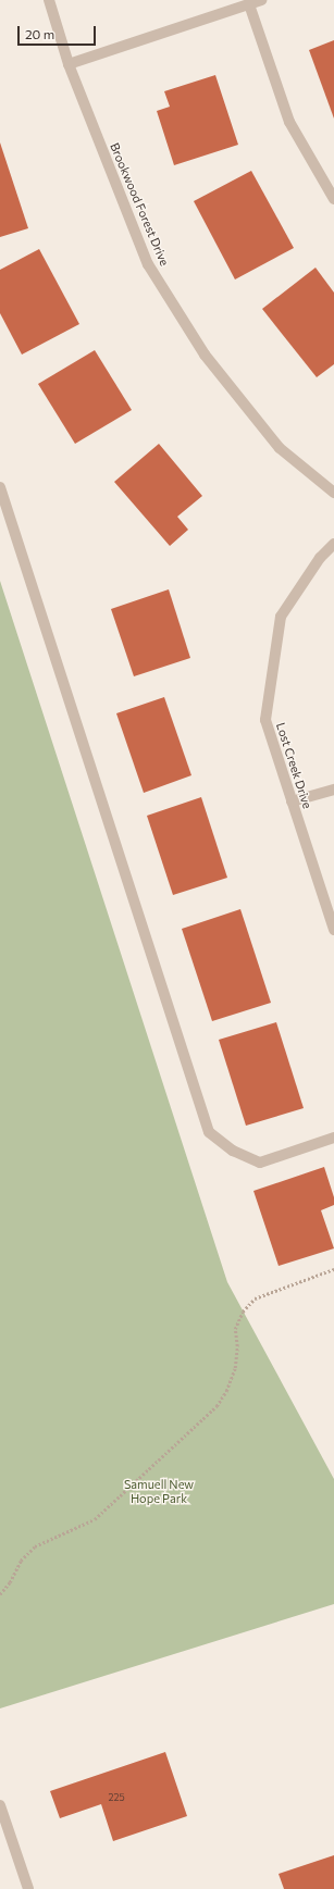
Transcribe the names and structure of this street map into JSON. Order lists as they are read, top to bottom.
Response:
{
  "streets": {
    "street": ["Brookwood Forest Drive", "Lost Creek Drive"]
  },
  "parks": ["Samuell New Hope Park"],
  "house_numbers": ["225"],
  "scale_bar": "20 m"
}
